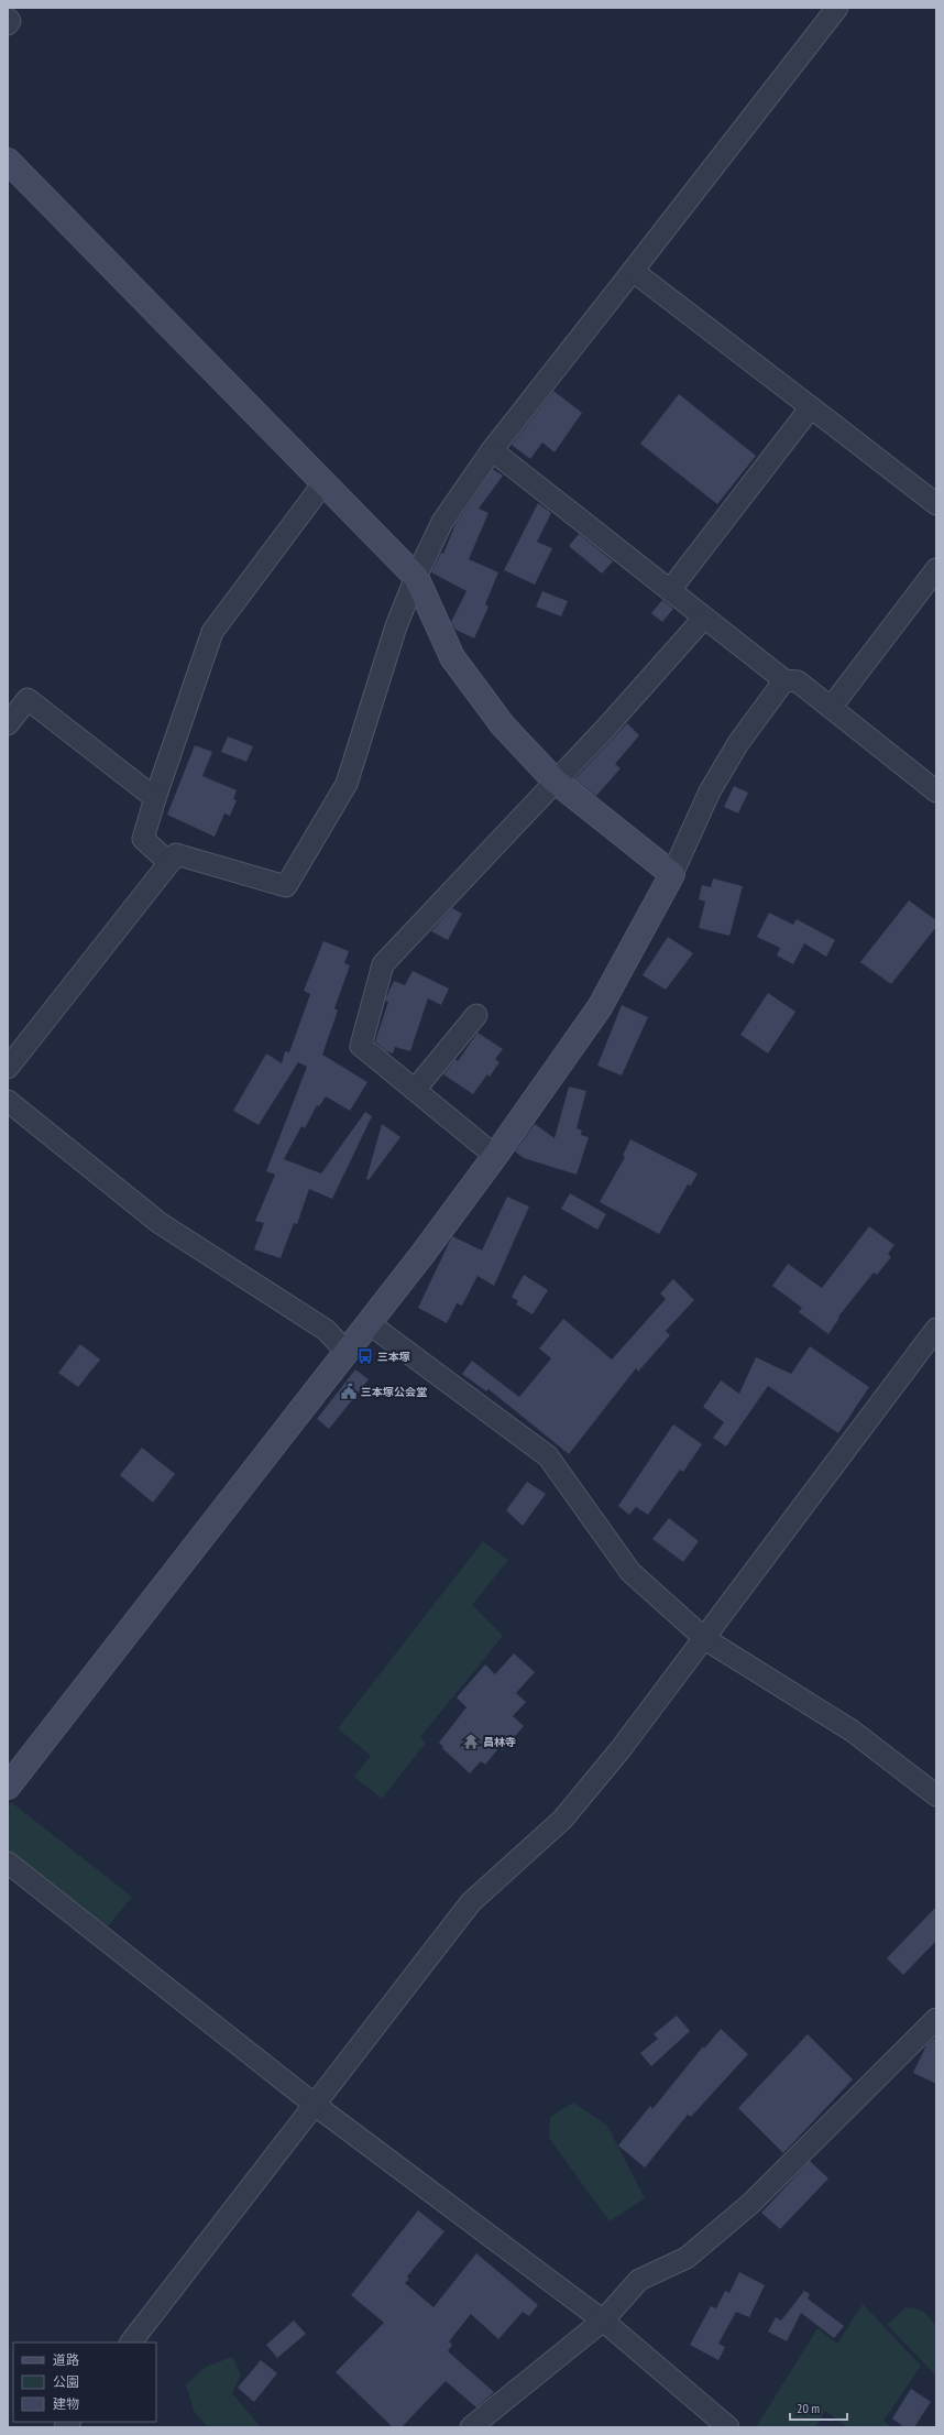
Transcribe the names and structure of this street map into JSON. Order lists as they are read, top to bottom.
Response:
{
  "places": {
    "bus stop": ["三本塚"],
    "public building": ["三本塚公会堂"],
    "temple": ["昌林寺"]
  },
  "legend": ["道路", "公園", "建物"],
  "scale_bar": "20 m"
}
